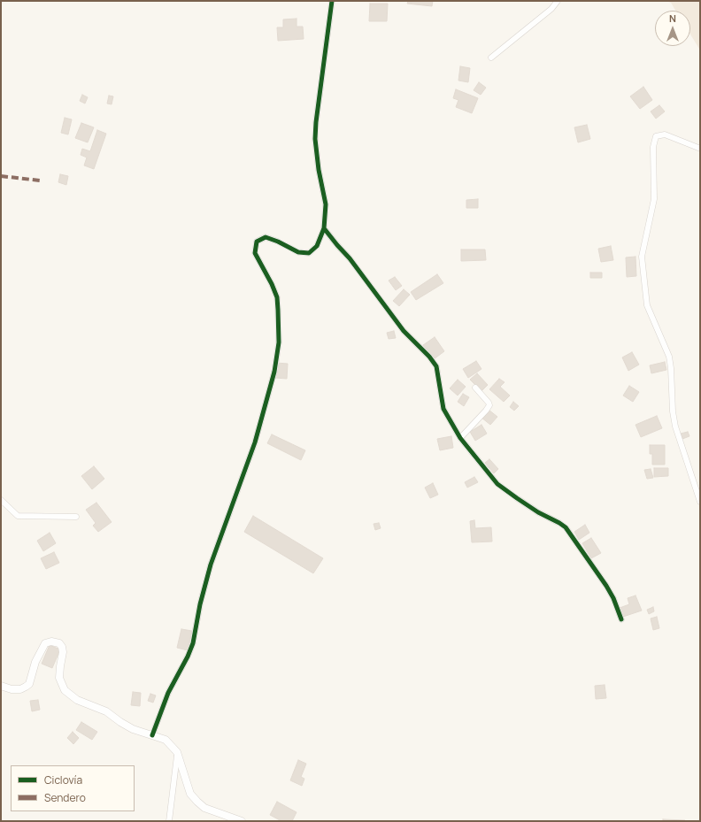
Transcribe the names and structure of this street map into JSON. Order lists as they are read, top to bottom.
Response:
{
  "legend": ["Ciclovía", "Sendero"],
  "north": "top"
}
